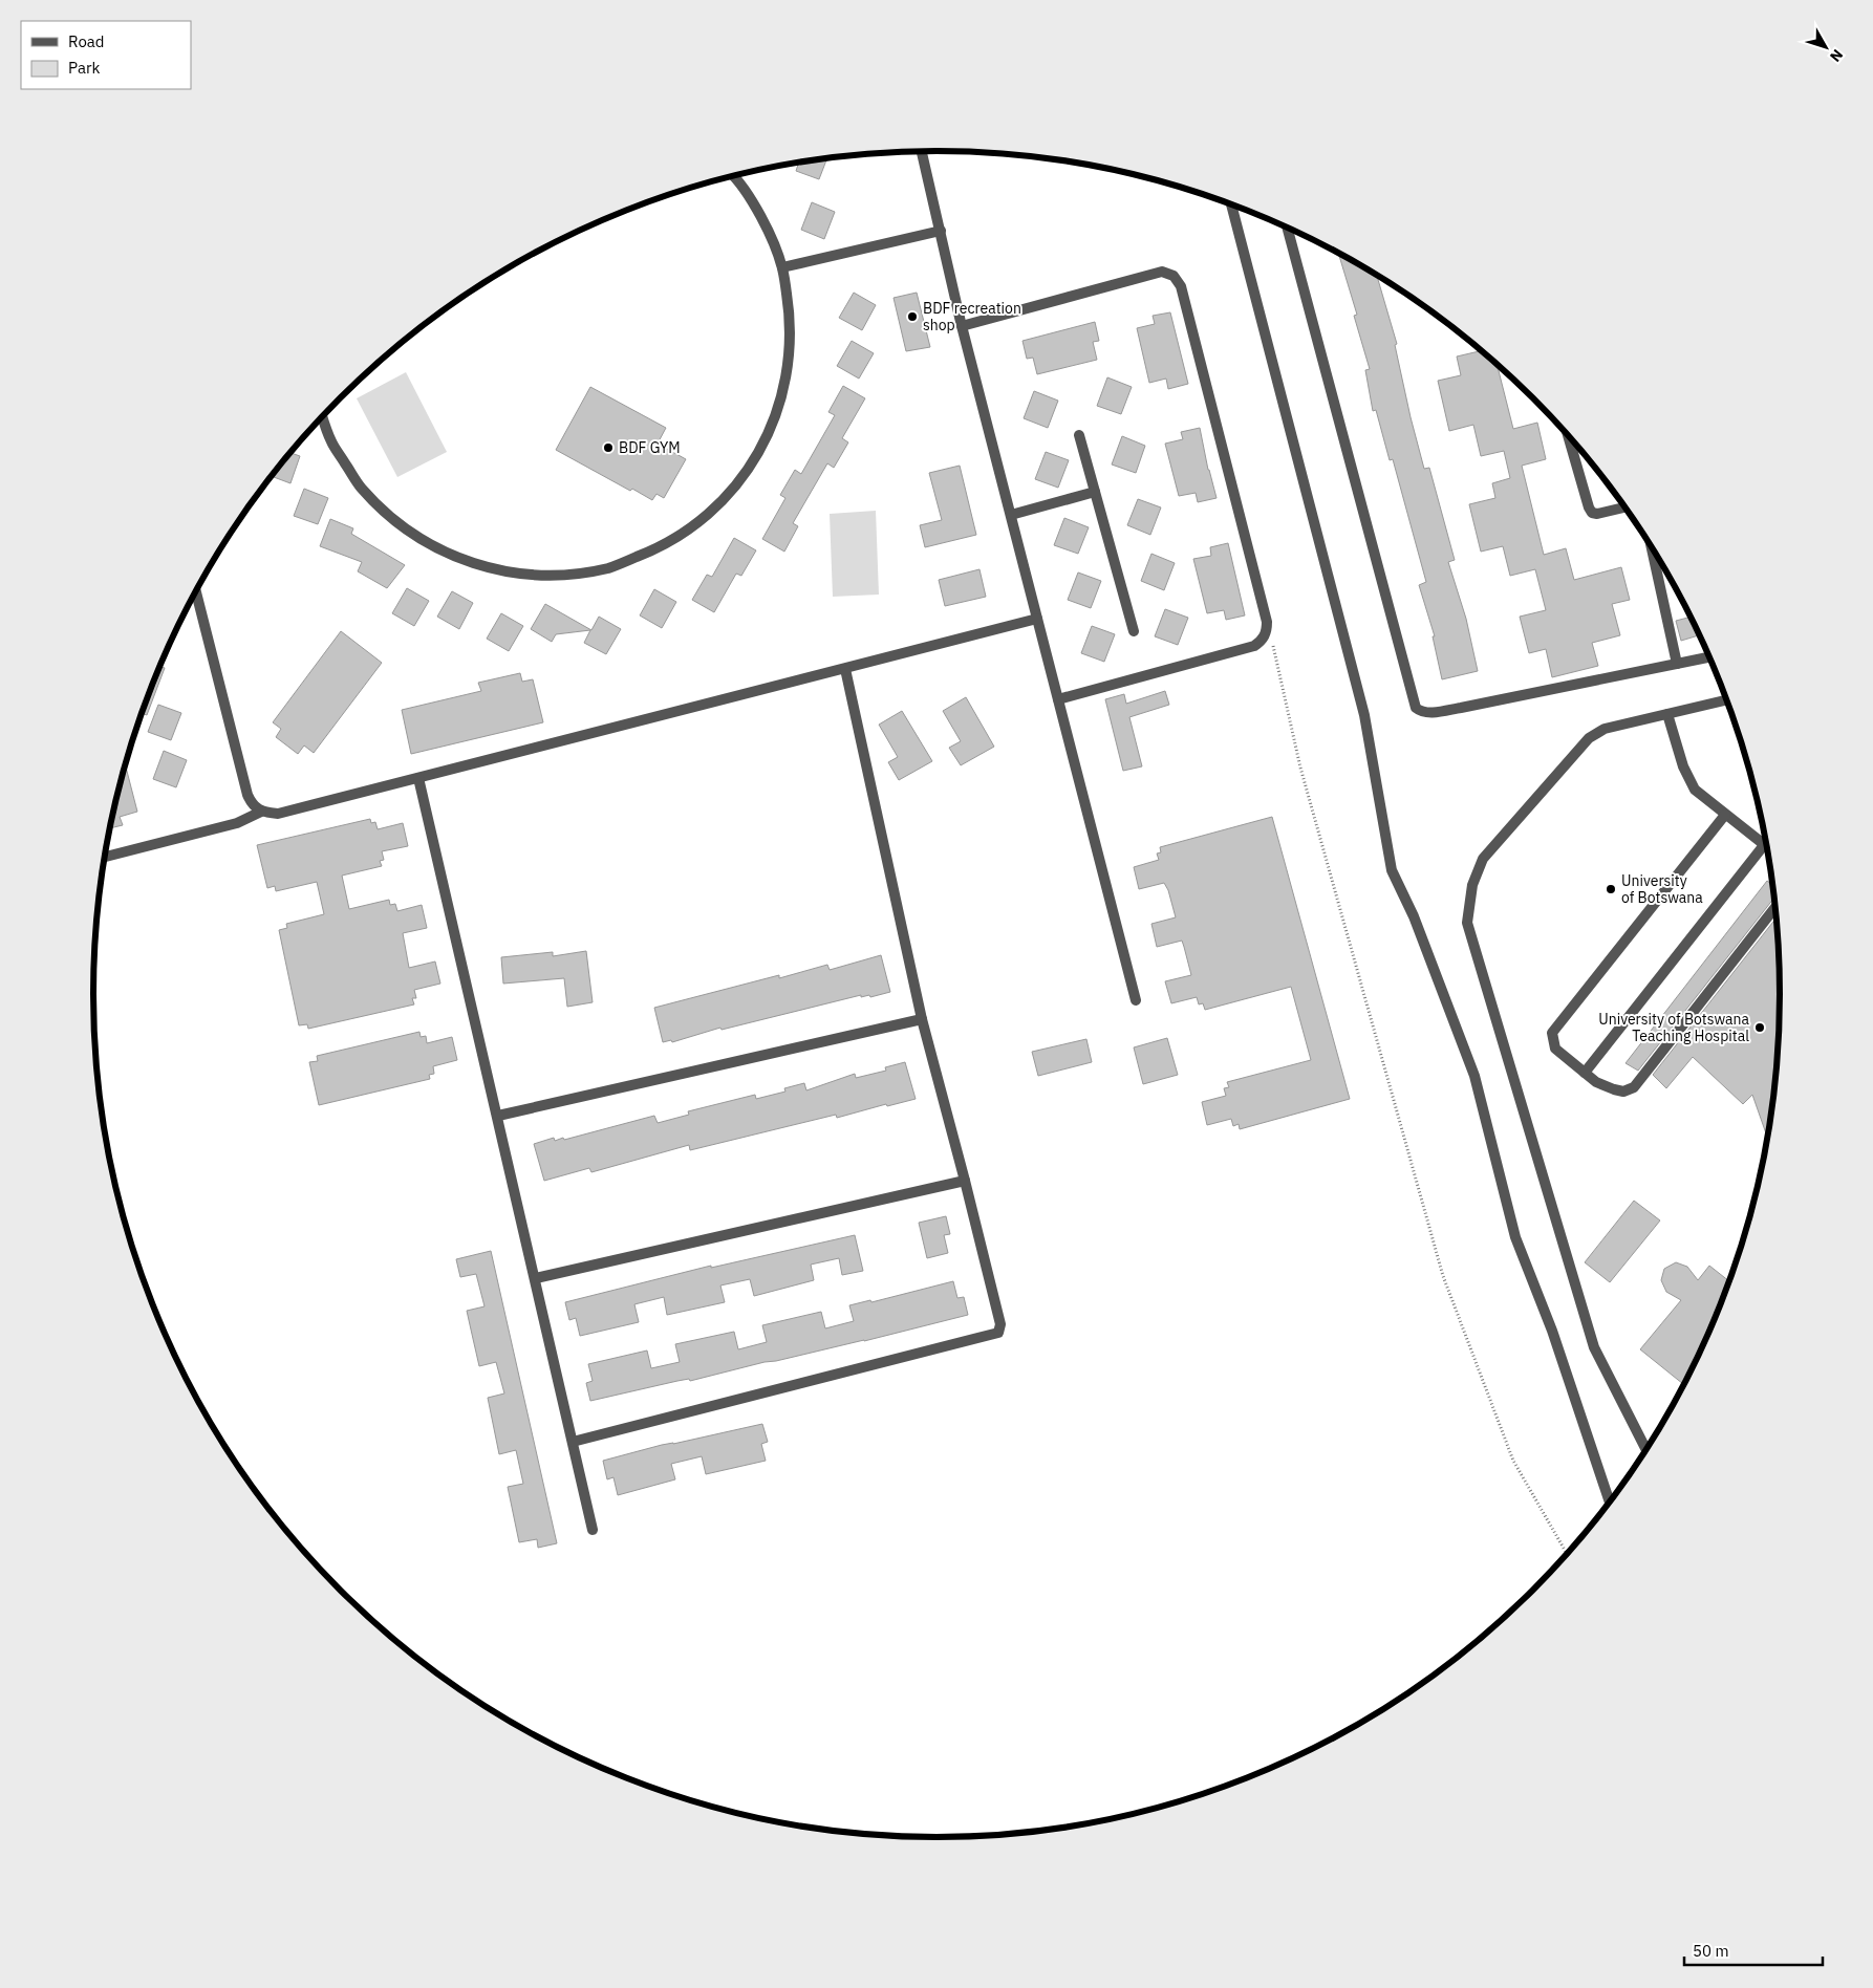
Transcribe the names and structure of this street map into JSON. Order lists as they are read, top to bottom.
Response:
{
  "places": [
    "BDF recreation shop",
    "BDF GYM",
    "University of Botswana",
    "University of Botswana Teaching Hospital"
  ],
  "legend": ["Road", "Park"],
  "scale_bar": "50 m",
  "north": "bottom right"
}
